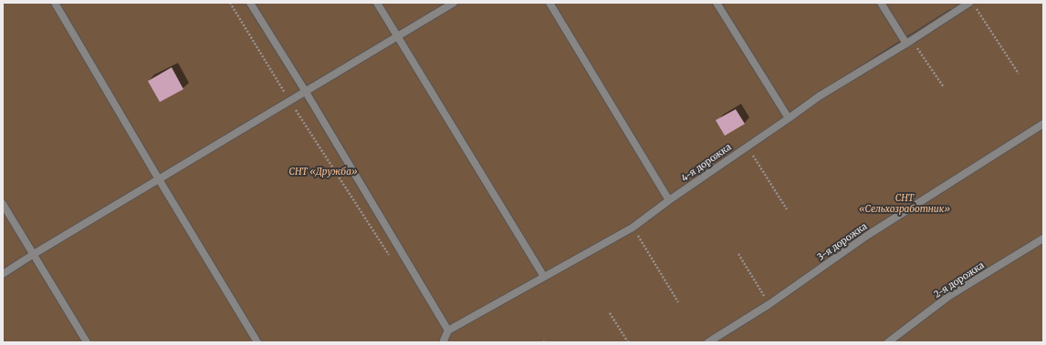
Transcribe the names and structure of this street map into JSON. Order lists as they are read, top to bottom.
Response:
{
  "streets": {
    "street": ["4-я дорожка", "3-я дорожка", "2-я дорожка"]
  },
  "parks": ["СНТ «Дружба»", "СНТ «Сельхозработник»"]
}
